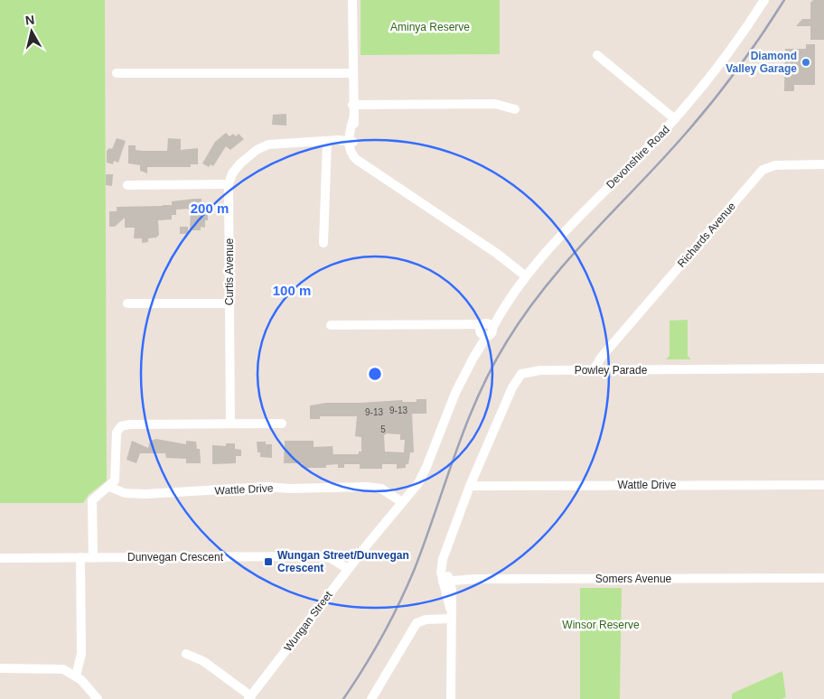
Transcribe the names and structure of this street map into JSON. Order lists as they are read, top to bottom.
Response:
{
  "streets": {
    "street": [
      "Devonshire Road",
      "Richards Avenue",
      "Curtis Avenue",
      "Powley Parade",
      "Wattle Drive",
      "Dunvegan Crescent",
      "Somers Avenue",
      "Wungan Street"
    ]
  },
  "crossings": [
    ["Devonshire Road", "Wattle Drive"],
    ["Devonshire Road", "Wungan Street"],
    ["Richards Avenue", "Powley Parade"],
    ["Powley Parade", "Wattle Drive"],
    ["Wattle Drive", "Wungan Street"],
    ["Dunvegan Crescent", "Wungan Street"]
  ],
  "parks": ["Aminya Reserve", "Winsor Reserve"],
  "places": {
    "other": ["Diamond Valley Garage"],
    "transit": ["Wungan Street/Dunvegan Crescent"]
  },
  "house_numbers": ["9-13", "9-13", "5"],
  "north": "top",
  "rings": ["200 m", "100 m"]
}
